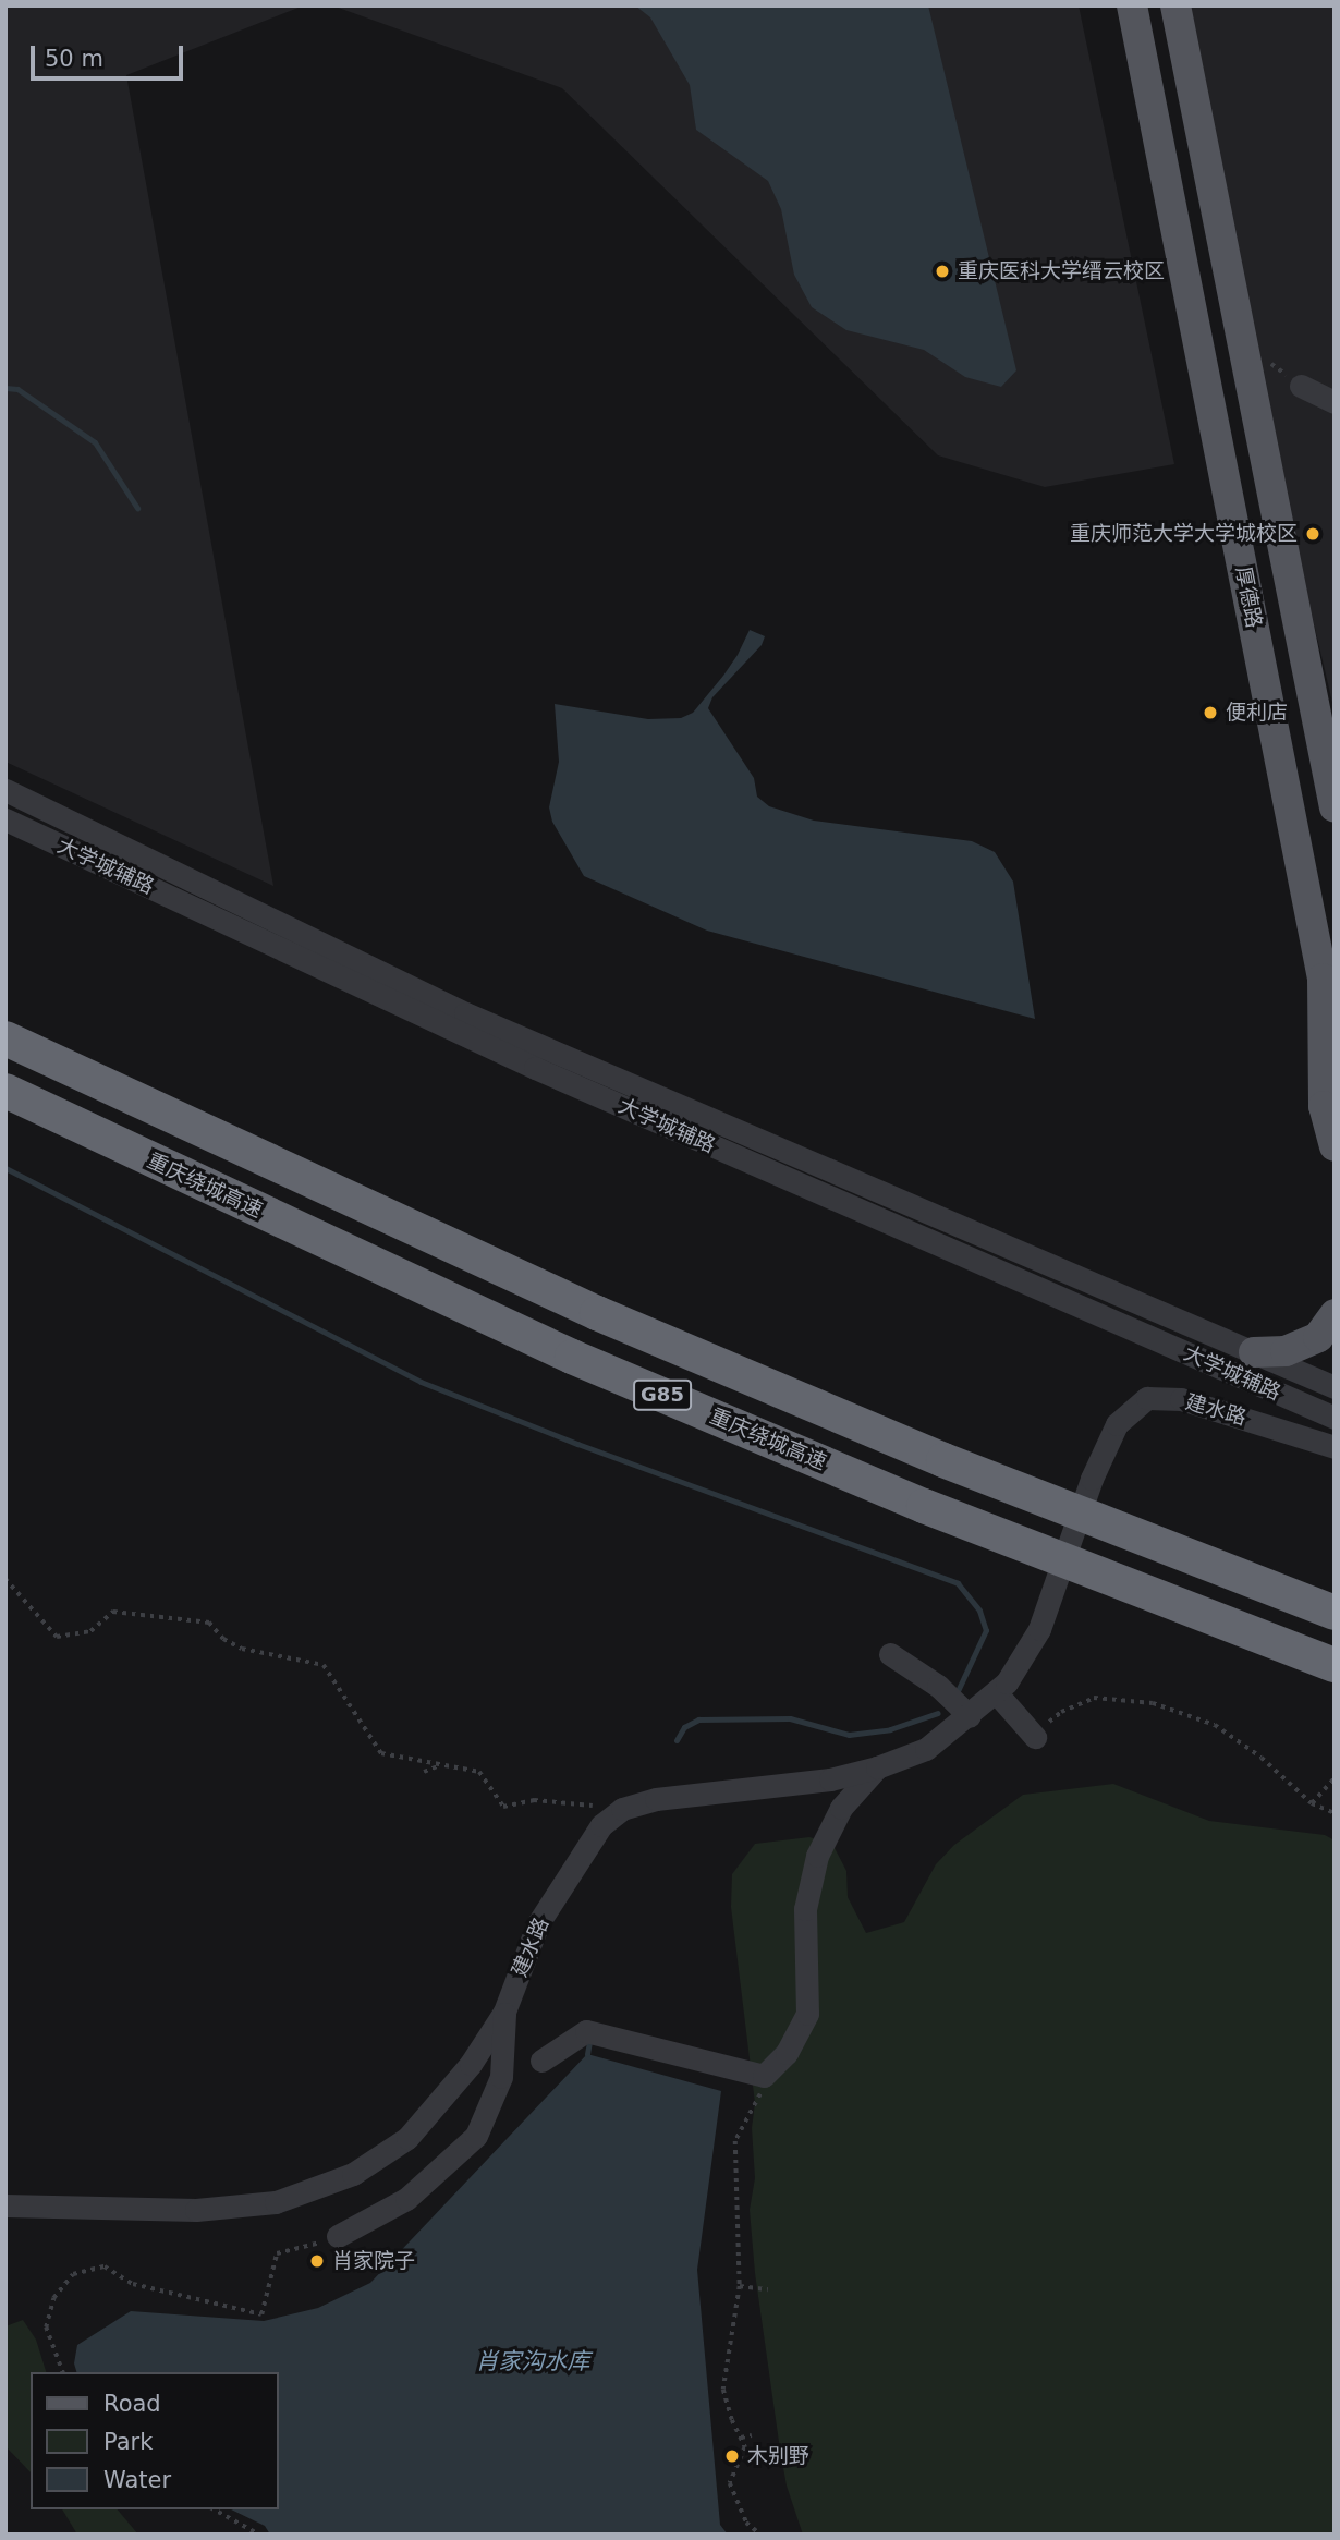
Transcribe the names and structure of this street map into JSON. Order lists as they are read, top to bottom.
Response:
{
  "streets": {
    "highway": ["重庆绕城高速", "G85"],
    "main road": ["厚德路"],
    "street": ["大学城辅路", "建水路"]
  },
  "water": ["肖家沟水库"],
  "places": [
    "重庆医科大学缙云校区",
    "重庆师范大学大学城校区",
    "便利店",
    "肖家院子",
    "木别野"
  ],
  "legend": ["Road", "Park", "Water"],
  "scale_bar": "50 m"
}
